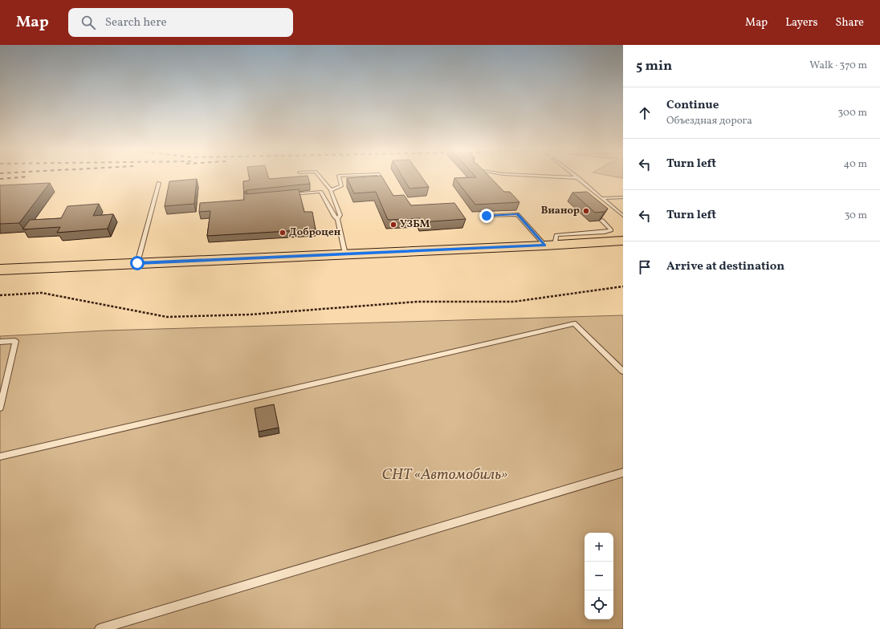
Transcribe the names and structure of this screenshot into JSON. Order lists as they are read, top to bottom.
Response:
{
  "parks": ["СНТ «Автомобиль»"],
  "places": ["Вианор", "УЗБМ", "Доброцен"],
  "page": {
    "header": "Map",
    "search": "Search here",
    "nav": ["Map", "Layers", "Share"],
    "heading": ["5 min", "Walk · 370 m"],
    "list": [
      ["Continue", "Объездная дорога", "300 m"],
      ["Turn left", "40 m"],
      ["Turn left", "30 m"],
      "Arrive at destination"
    ],
    "map_buttons": ["+", "−"]
  }
}
